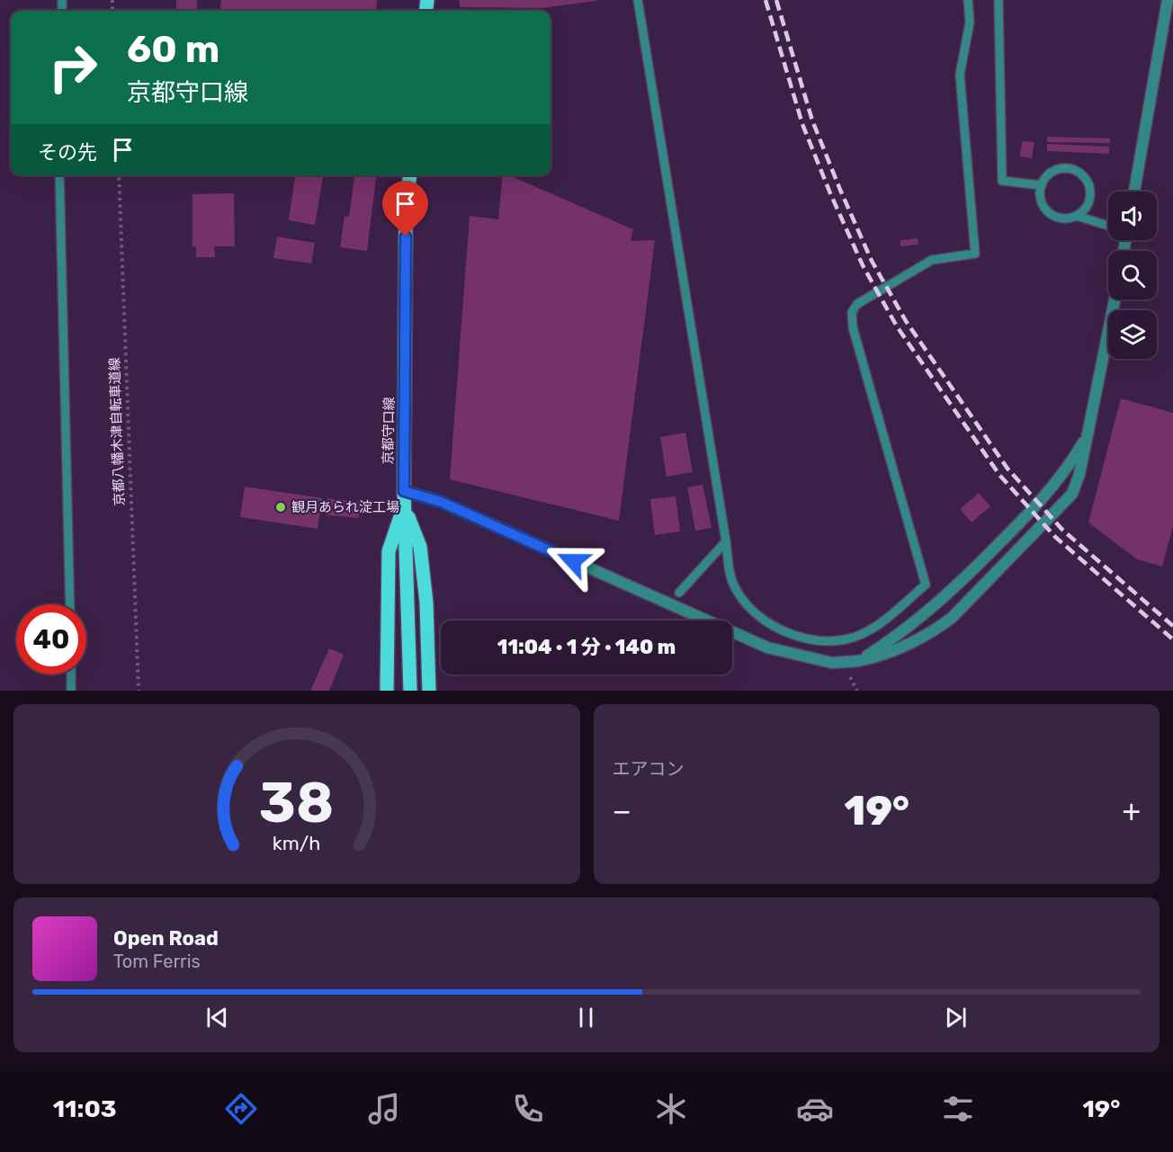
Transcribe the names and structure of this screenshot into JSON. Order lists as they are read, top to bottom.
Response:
{
  "streets": {
    "main road": ["京都守口線"],
    "path": ["京都八幡木津自転車道線"]
  },
  "places": ["観月あられ淀工場"],
  "page": {
    "turn": ["60 m", "京都守口線"],
    "then": "その先",
    "limit": "40",
    "trip": "11:04 · 1 分 · 140 m",
    "tile": "エアコン",
    "heat": ["−", "19°", "+"],
    "song": ["Open Road", "Tom Ferris"],
    "tabs": ["11:03", "19°"],
    "gauge": ["38", "km/h"]
  }
}
